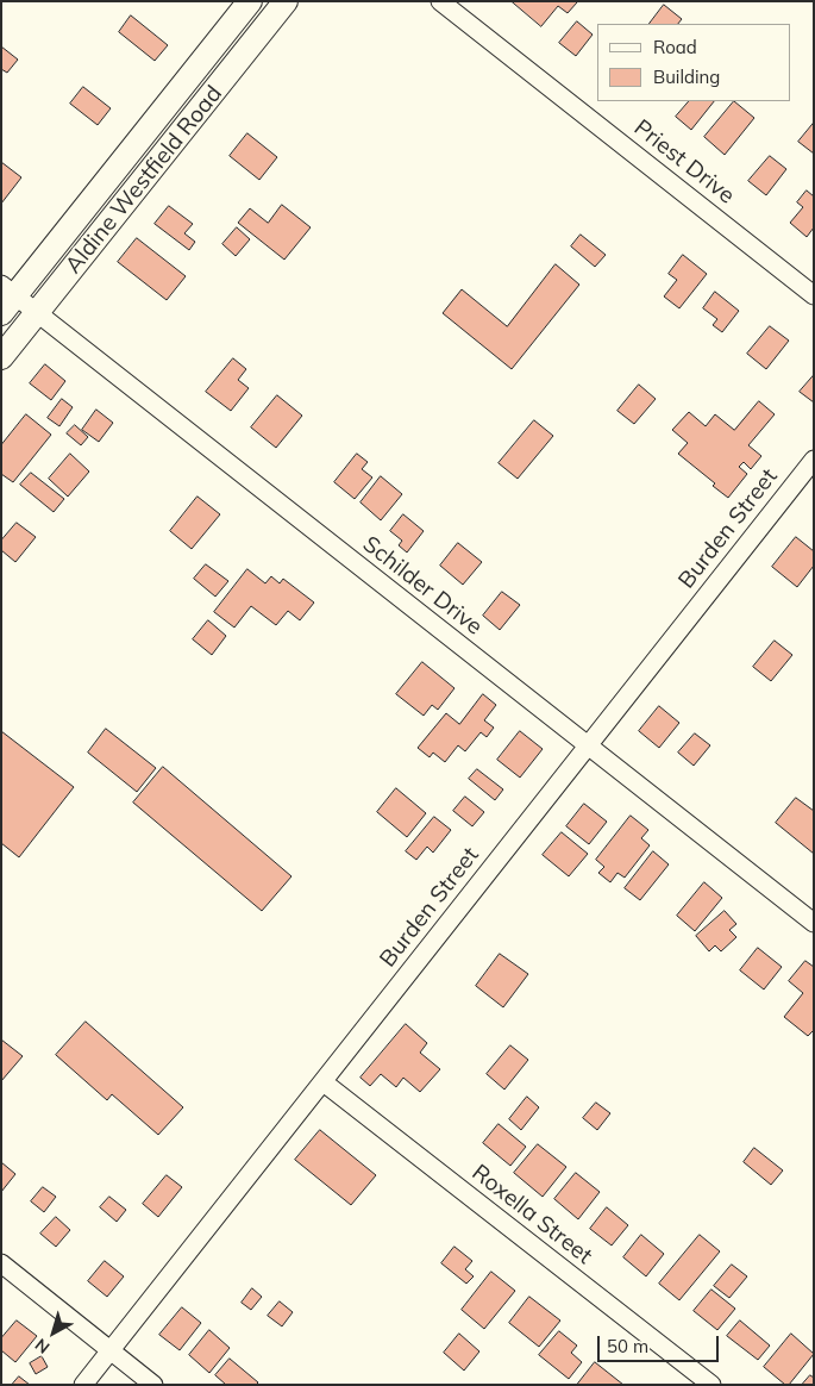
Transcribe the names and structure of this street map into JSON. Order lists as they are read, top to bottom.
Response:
{
  "streets": {
    "main road": ["Aldine Westfield Road"],
    "street": [
      "Priest Drive",
      "Burden Street",
      "Schilder Drive",
      "Roxella Street"
    ]
  },
  "crossings": [
    ["Aldine Westfield Road", "Schilder Drive"],
    ["Burden Street", "Schilder Drive"],
    ["Burden Street", "Roxella Street"]
  ],
  "legend": ["Road", "Building"],
  "scale_bar": "50 m",
  "north": "bottom left"
}
